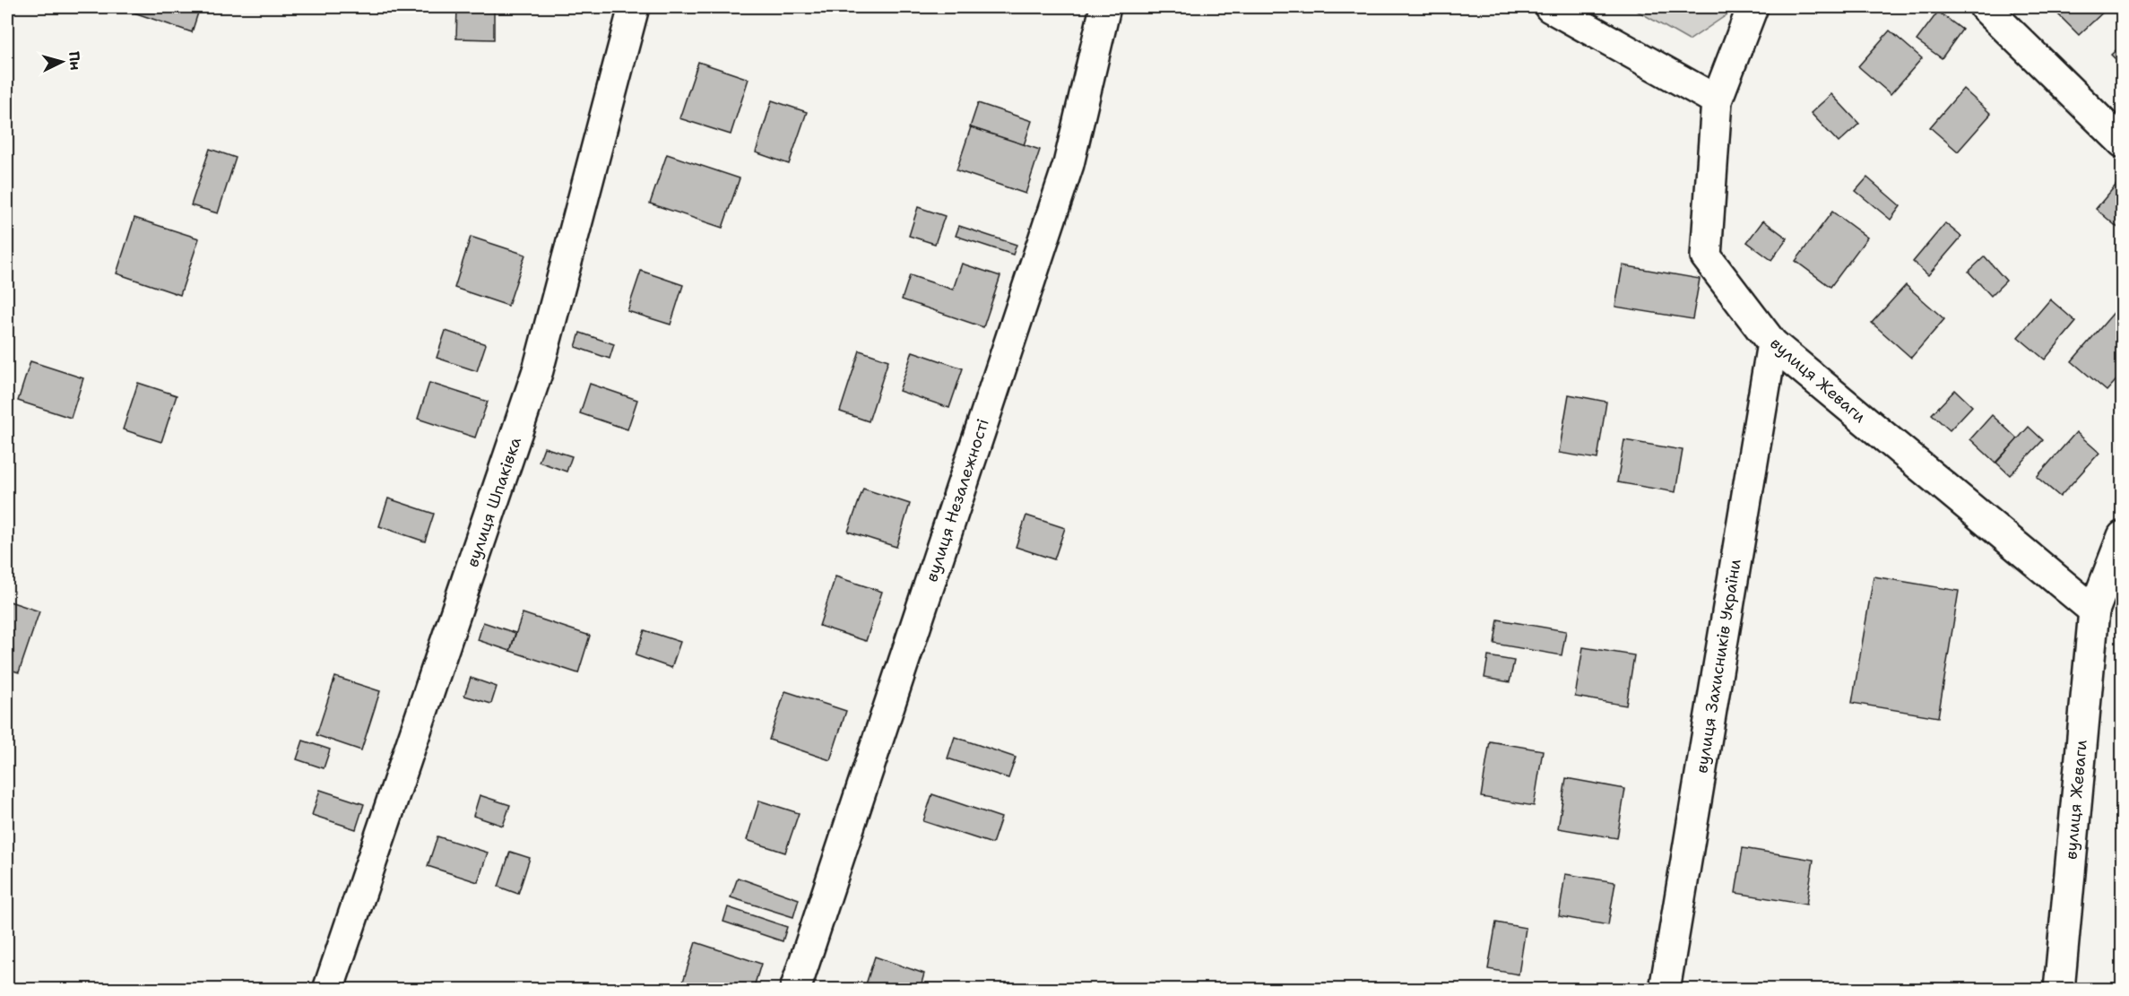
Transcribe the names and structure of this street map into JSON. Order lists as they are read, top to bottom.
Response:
{
  "streets": {
    "street": [
      "вулиця Жеваги",
      "вулиця Незалежності",
      "вулиця Шпаківка",
      "вулиця Захисників України"
    ]
  },
  "crossings": [
    ["вулиця Жеваги", "вулиця Захисників України"]
  ],
  "north": "right"
}
